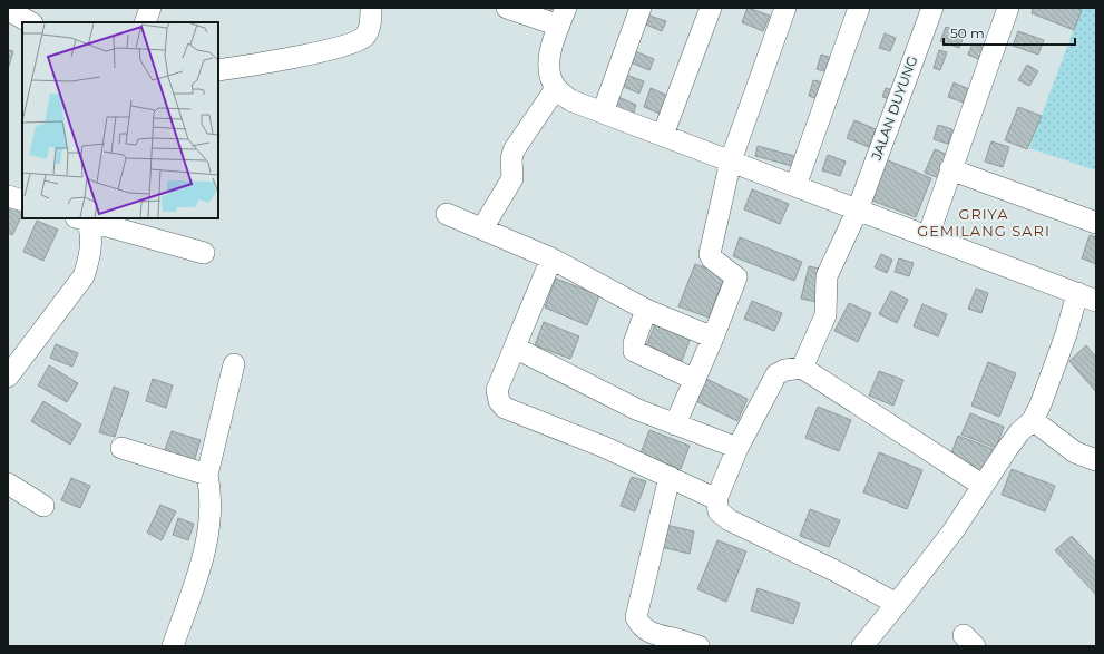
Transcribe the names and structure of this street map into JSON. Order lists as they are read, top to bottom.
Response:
{
  "streets": {
    "street": ["JALAN DUYUNG"]
  },
  "districts": ["GRIYA GEMILANG SARI"],
  "scale_bar": "50 m"
}
